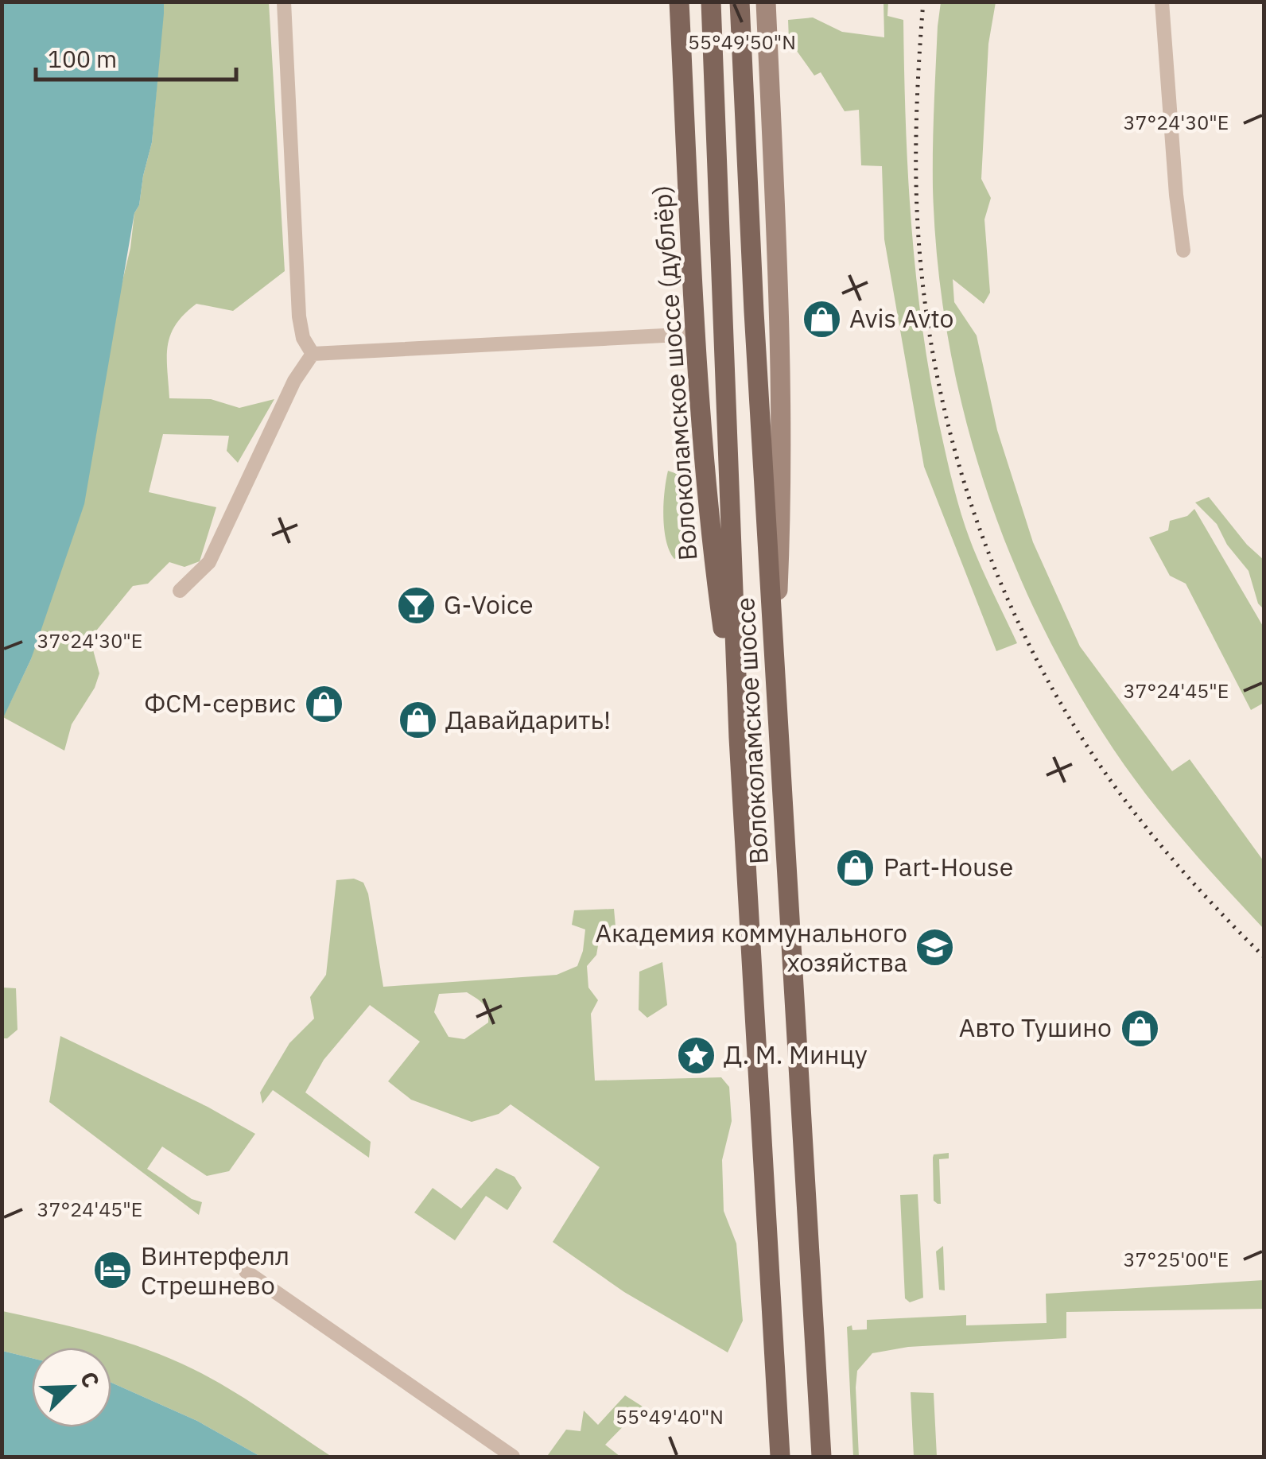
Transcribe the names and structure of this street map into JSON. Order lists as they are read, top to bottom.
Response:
{
  "streets": {
    "main road": ["Волоколамское шоссе (дублёр)", "Волоколамское шоссе"]
  },
  "crossings": [
    ["Волоколамское шоссе (дублёр)", "Волоколамское шоссе"]
  ],
  "places": {
    "shop": [
      "Avis Avto",
      "ФСМ-сервис",
      "Давайдарить!",
      "Part-House",
      "Авто Тушино"
    ],
    "bar": ["G-Voice"],
    "school or university": ["Академия коммунального хозяйства"],
    "place": ["Д. М. Минцу"],
    "hotel": ["Винтерфелл Стрешнево"]
  },
  "scale_bar": "100 m",
  "north": "top right",
  "coordinates": [
    "55°49'50\"N",
    "37°24'30\"E",
    "37°24'45\"E",
    "37°25'00\"E",
    "55°49'40\"N"
  ]
}
